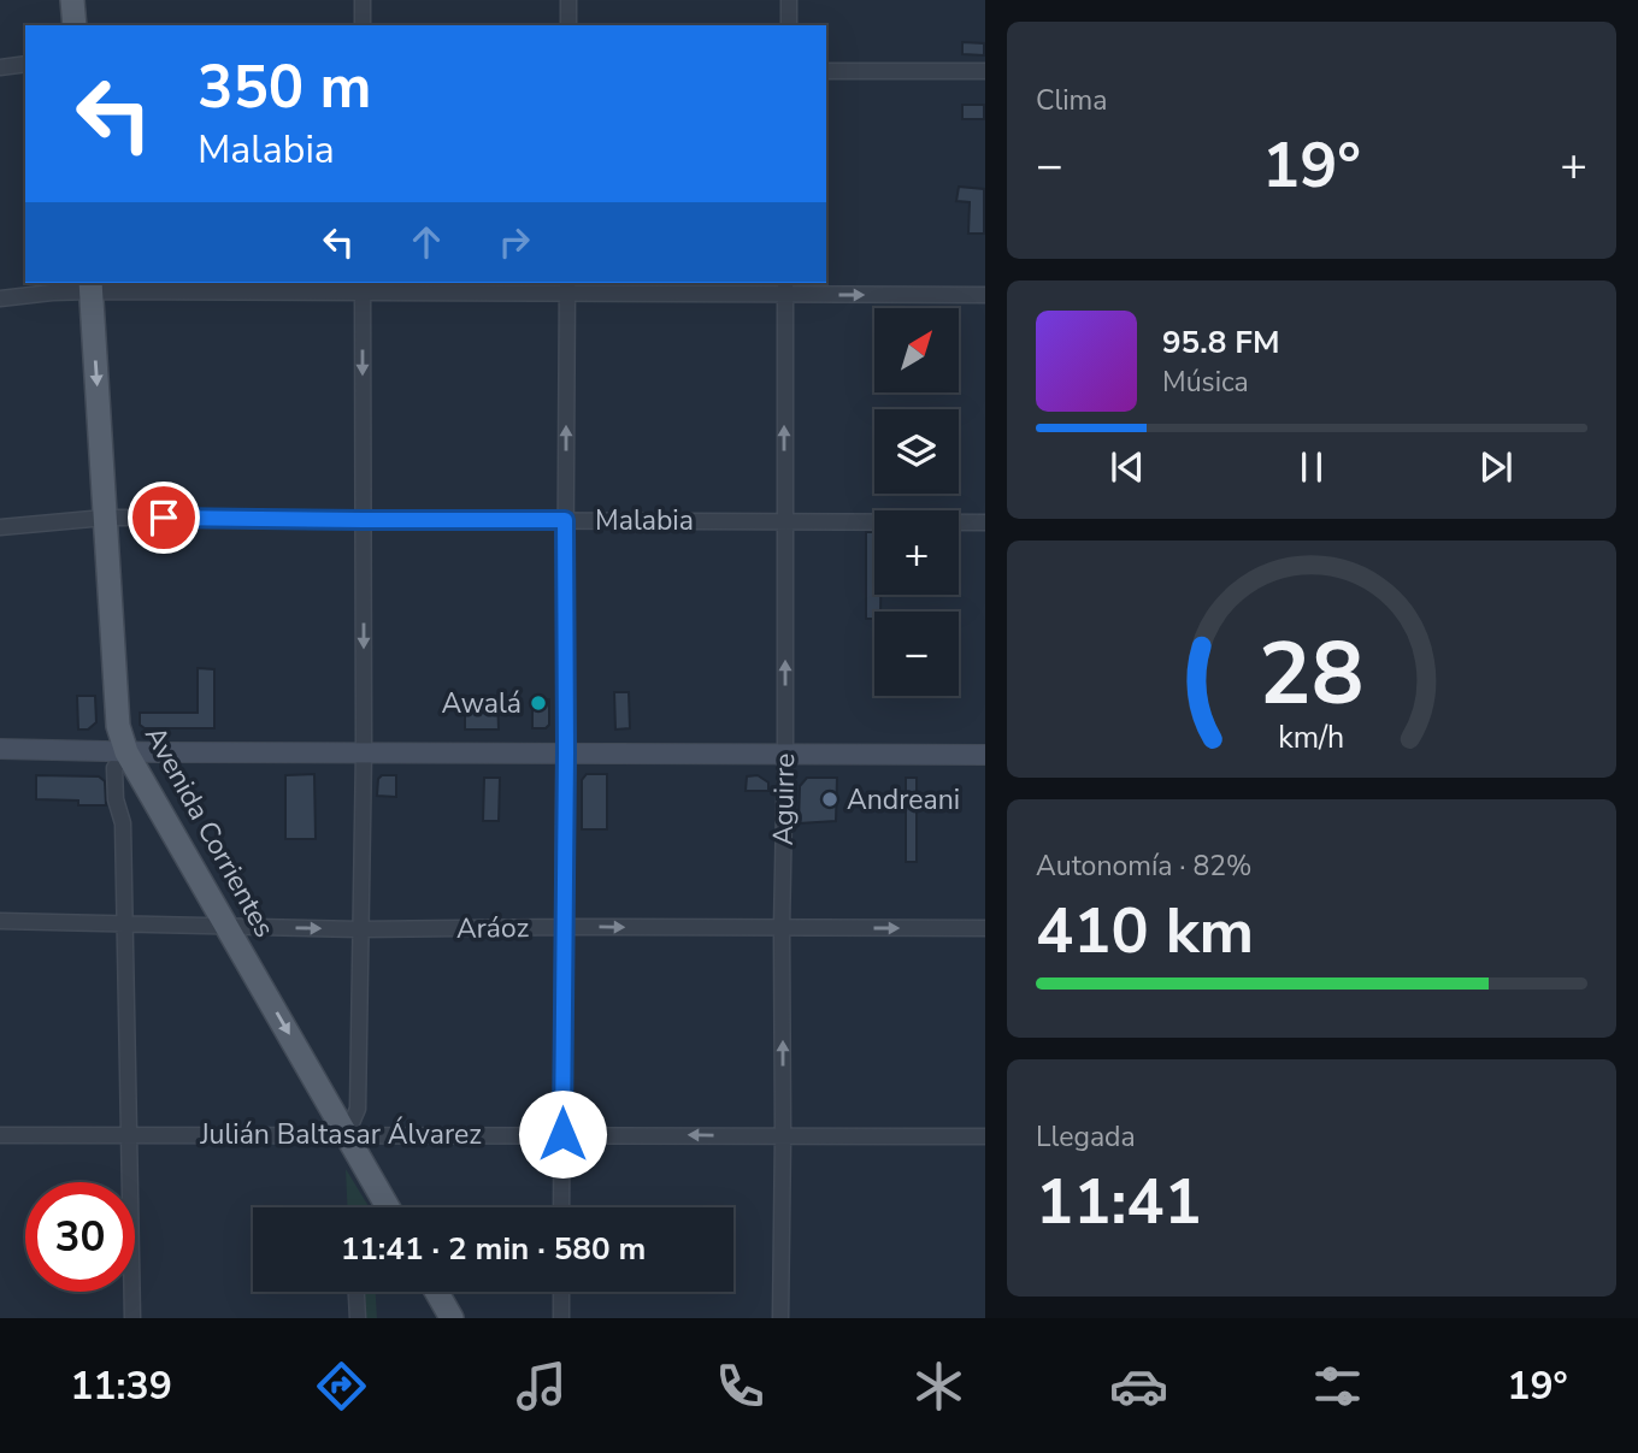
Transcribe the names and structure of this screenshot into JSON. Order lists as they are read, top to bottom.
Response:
{
  "streets": {
    "main road": ["Avenida Corrientes"],
    "street": [
      "Malabia",
      "Aguirre",
      "Aráoz",
      "Julián Baltasar Álvarez"
    ]
  },
  "crossings": [
    ["Malabia", "Aguirre"],
    ["Malabia", "Avenida Corrientes"],
    ["Aguirre", "Aráoz"],
    ["Aguirre", "Julián Baltasar Álvarez"],
    ["Avenida Corrientes", "Aráoz"],
    ["Avenida Corrientes", "Julián Baltasar Álvarez"]
  ],
  "one_way": ["Aguirre", "Avenida Corrientes", "Aráoz"],
  "places": ["Awalá", "Andreani"],
  "north": "top right",
  "page": {
    "tile": [
      "Clima",
      ["Autonomía · 82%", "410 km"],
      ["Llegada", "11:41"]
    ],
    "turn": ["350 m", "Malabia"],
    "heat": ["−", "19°", "+"],
    "map_buttons": ["+", "−"],
    "song": ["95.8 FM", "Música"],
    "limit": "30",
    "trip": "11:41 · 2 min · 580 m",
    "tabs": ["11:39", "19°"],
    "gauge": ["28", "km/h"]
  }
}
